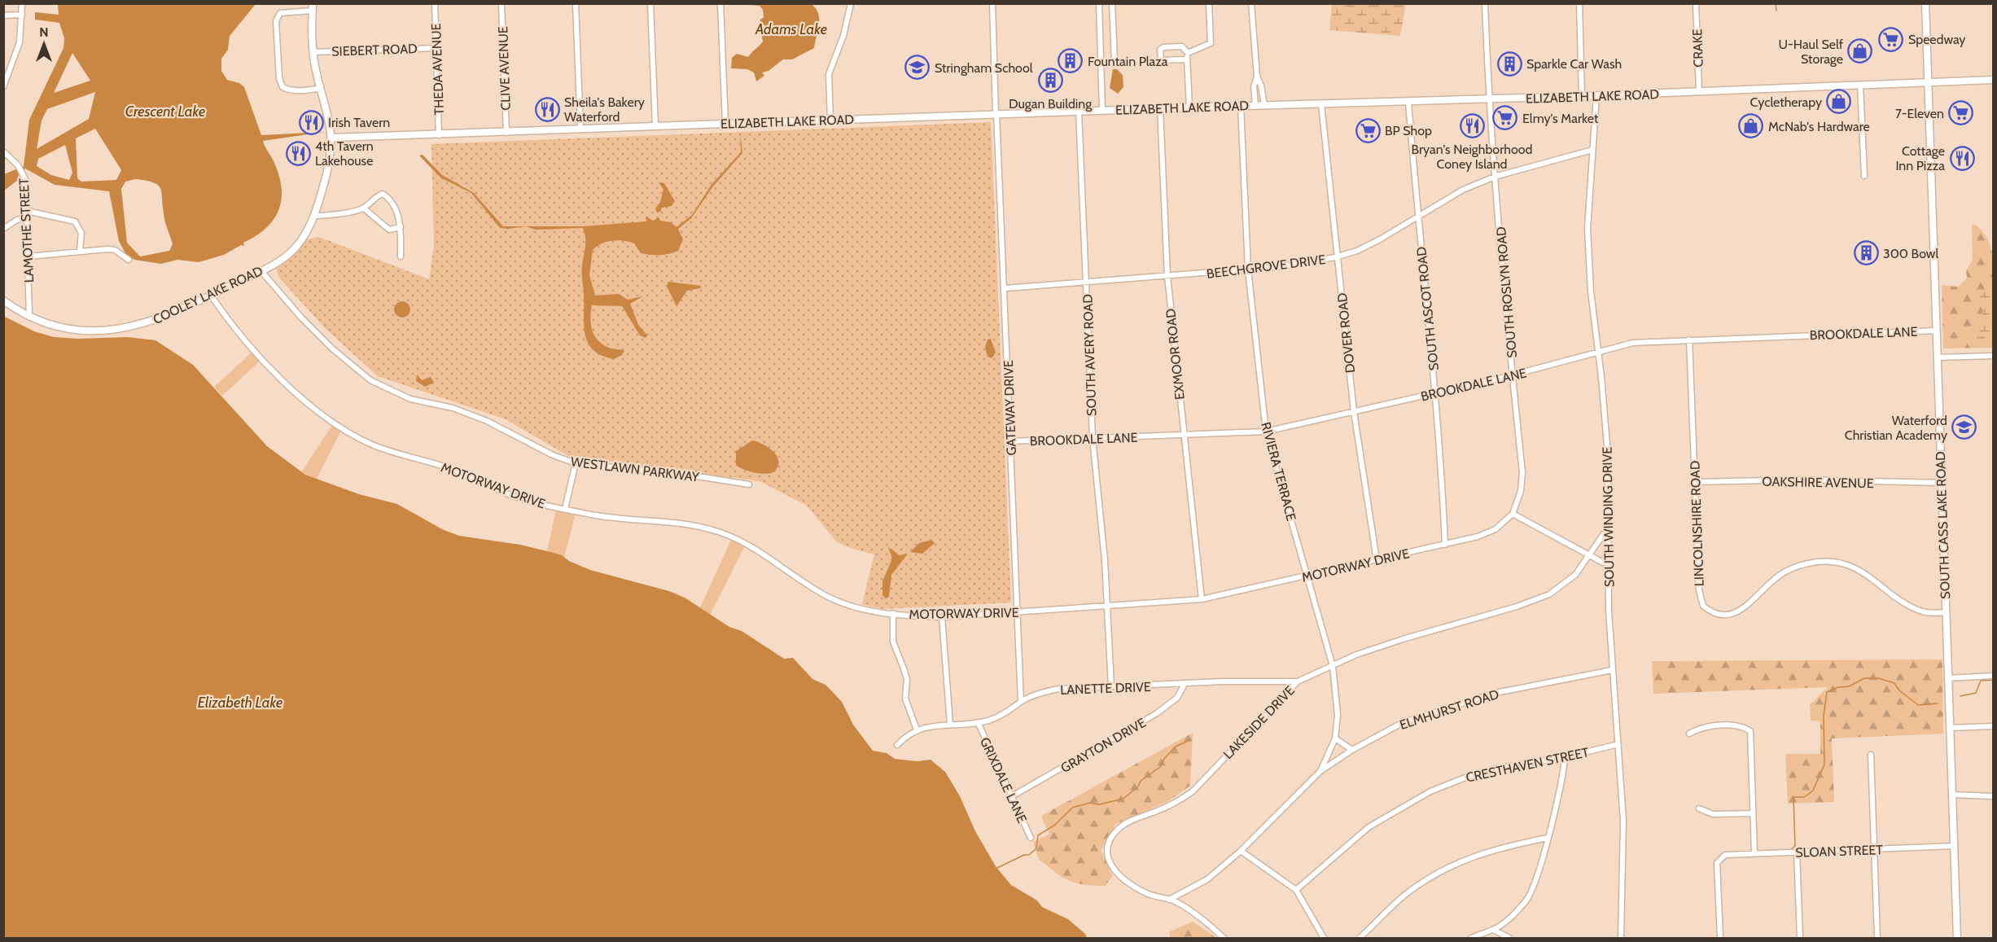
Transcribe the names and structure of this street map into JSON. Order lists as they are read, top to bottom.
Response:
{
  "streets": {
    "main road": ["ELIZABETH LAKE ROAD", "COOLEY LAKE ROAD", "SOUTH CASS LAKE ROAD"],
    "street": [
      "CRAKE",
      "SIEBERT ROAD",
      "CLIVE AVENUE",
      "THEDA AVENUE",
      "LAMOTHE STREET",
      "BEECHGROVE DRIVE",
      "SOUTH ROSLYN ROAD",
      "SOUTH ASCOT ROAD",
      "DOVER ROAD",
      "BROOKDALE LANE",
      "EXMOOR ROAD",
      "SOUTH AVERY ROAD",
      "GATEWAY DRIVE",
      "WESTLAWN PARKWAY",
      "RIVIERA TERRACE",
      "OAKSHIRE AVENUE",
      "MOTORWAY DRIVE",
      "SOUTH WINDING DRIVE",
      "LINCOLNSHIRE ROAD",
      "LANETTE DRIVE",
      "ELMHURST ROAD",
      "LAKESIDE DRIVE",
      "GRAYTON DRIVE",
      "CRESTHAVEN STREET",
      "GRIXDALE LANE",
      "SLOAN STREET"
    ]
  },
  "crossings": [
    ["CRAKE", "ELIZABETH LAKE ROAD"],
    ["SIEBERT ROAD", "THEDA AVENUE"],
    ["CLIVE AVENUE", "ELIZABETH LAKE ROAD"],
    ["THEDA AVENUE", "ELIZABETH LAKE ROAD"],
    ["ELIZABETH LAKE ROAD", "SOUTH ROSLYN ROAD"],
    ["ELIZABETH LAKE ROAD", "COOLEY LAKE ROAD"],
    ["ELIZABETH LAKE ROAD", "SOUTH ASCOT ROAD"],
    ["ELIZABETH LAKE ROAD", "DOVER ROAD"],
    ["ELIZABETH LAKE ROAD", "EXMOOR ROAD"],
    ["ELIZABETH LAKE ROAD", "SOUTH AVERY ROAD"],
    ["ELIZABETH LAKE ROAD", "GATEWAY DRIVE"],
    ["ELIZABETH LAKE ROAD", "RIVIERA TERRACE"],
    ["ELIZABETH LAKE ROAD", "SOUTH WINDING DRIVE"],
    ["ELIZABETH LAKE ROAD", "SOUTH CASS LAKE ROAD"],
    ["LAMOTHE STREET", "COOLEY LAKE ROAD"],
    ["BEECHGROVE DRIVE", "SOUTH ROSLYN ROAD"],
    ["BEECHGROVE DRIVE", "SOUTH ASCOT ROAD"],
    ["BEECHGROVE DRIVE", "DOVER ROAD"],
    ["BEECHGROVE DRIVE", "EXMOOR ROAD"],
    ["BEECHGROVE DRIVE", "SOUTH AVERY ROAD"],
    ["BEECHGROVE DRIVE", "GATEWAY DRIVE"],
    ["BEECHGROVE DRIVE", "RIVIERA TERRACE"],
    ["BEECHGROVE DRIVE", "SOUTH WINDING DRIVE"],
    ["SOUTH ROSLYN ROAD", "BROOKDALE LANE"],
    ["SOUTH ROSLYN ROAD", "MOTORWAY DRIVE"],
    ["COOLEY LAKE ROAD", "WESTLAWN PARKWAY"],
    ["COOLEY LAKE ROAD", "MOTORWAY DRIVE"],
    ["SOUTH ASCOT ROAD", "BROOKDALE LANE"],
    ["SOUTH ASCOT ROAD", "MOTORWAY DRIVE"],
    ["DOVER ROAD", "BROOKDALE LANE"],
    ["DOVER ROAD", "MOTORWAY DRIVE"],
    ["BROOKDALE LANE", "EXMOOR ROAD"],
    ["BROOKDALE LANE", "SOUTH AVERY ROAD"],
    ["BROOKDALE LANE", "GATEWAY DRIVE"],
    ["BROOKDALE LANE", "RIVIERA TERRACE"],
    ["BROOKDALE LANE", "SOUTH WINDING DRIVE"],
    ["BROOKDALE LANE", "LINCOLNSHIRE ROAD"],
    ["BROOKDALE LANE", "SOUTH CASS LAKE ROAD"],
    ["EXMOOR ROAD", "MOTORWAY DRIVE"],
    ["SOUTH AVERY ROAD", "MOTORWAY DRIVE"],
    ["SOUTH AVERY ROAD", "LANETTE DRIVE"],
    ["GATEWAY DRIVE", "MOTORWAY DRIVE"],
    ["GATEWAY DRIVE", "LANETTE DRIVE"],
    ["RIVIERA TERRACE", "MOTORWAY DRIVE"],
    ["RIVIERA TERRACE", "ELMHURST ROAD"],
    ["RIVIERA TERRACE", "LAKESIDE DRIVE"],
    ["OAKSHIRE AVENUE", "LINCOLNSHIRE ROAD"],
    ["OAKSHIRE AVENUE", "SOUTH CASS LAKE ROAD"],
    ["SOUTH WINDING DRIVE", "ELMHURST ROAD"],
    ["SOUTH WINDING DRIVE", "LAKESIDE DRIVE"],
    ["SOUTH WINDING DRIVE", "CRESTHAVEN STREET"],
    ["LINCOLNSHIRE ROAD", "SOUTH CASS LAKE ROAD"],
    ["SOUTH CASS LAKE ROAD", "SLOAN STREET"],
    ["LANETTE DRIVE", "LAKESIDE DRIVE"],
    ["LANETTE DRIVE", "GRAYTON DRIVE"],
    ["LANETTE DRIVE", "GRIXDALE LANE"],
    ["ELMHURST ROAD", "LAKESIDE DRIVE"],
    ["GRAYTON DRIVE", "GRIXDALE LANE"]
  ],
  "water": ["Adams Lake", "Crescent Lake", "Elizabeth Lake"],
  "places": {
    "supermarket": [
      "Speedway",
      "7-Eleven",
      "Elmy's Market",
      "BP Shop"
    ],
    "shop": ["U-Haul Self Storage", "Cycletherapy", "McNab's Hardware"],
    "building": [
      "Fountain Plaza",
      "Sparkle Car Wash",
      "Dugan Building",
      "300 Bowl"
    ],
    "school or university": ["Stringham School", "Waterford Christian Academy"],
    "restaurant": [
      "Sheila's Bakery Waterford",
      "Irish Tavern",
      "Bryan's Neighborhood Coney Island",
      "4th Tavern Lakehouse",
      "Cottage Inn Pizza"
    ]
  },
  "north": "top"
}
